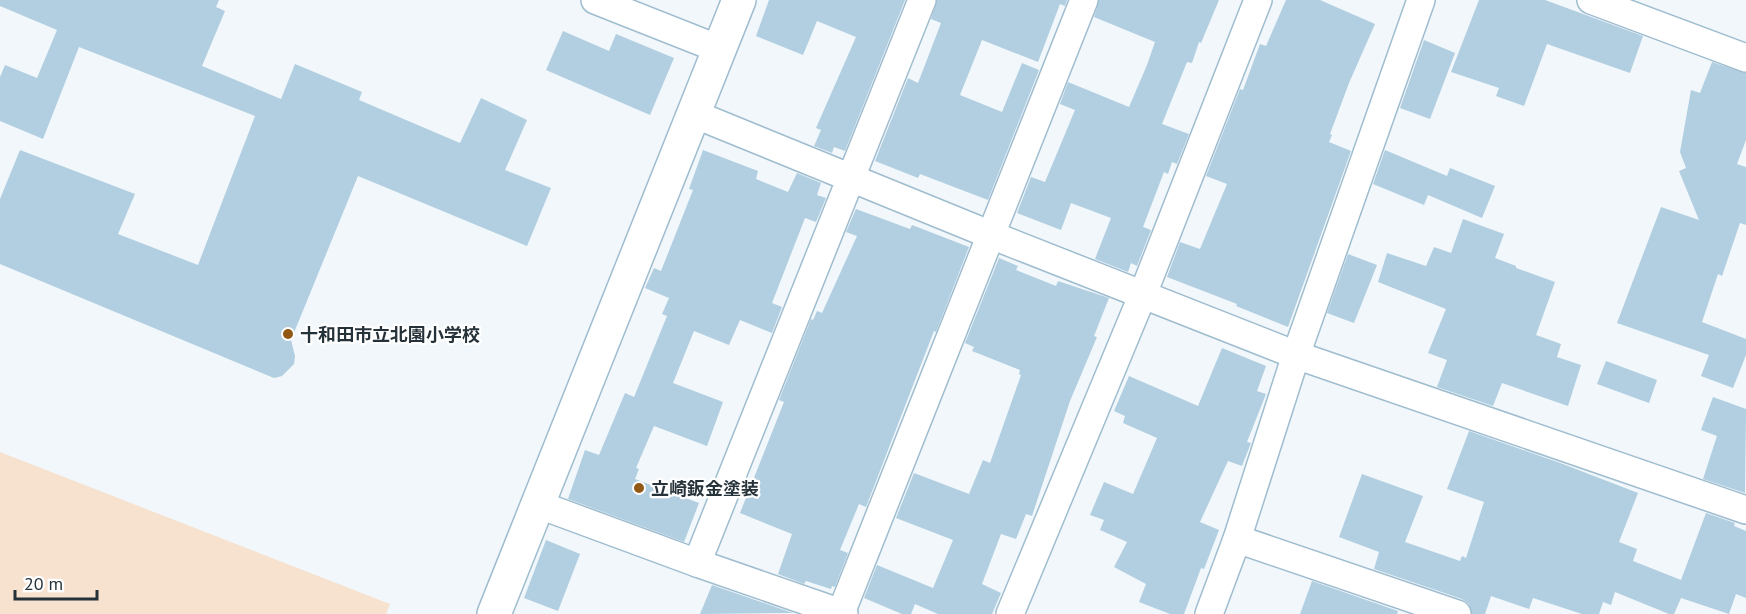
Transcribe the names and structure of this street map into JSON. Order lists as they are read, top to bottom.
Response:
{
  "places": ["十和田市立北園小学校", "立崎鈑金塗装"],
  "scale_bar": "20 m"
}
